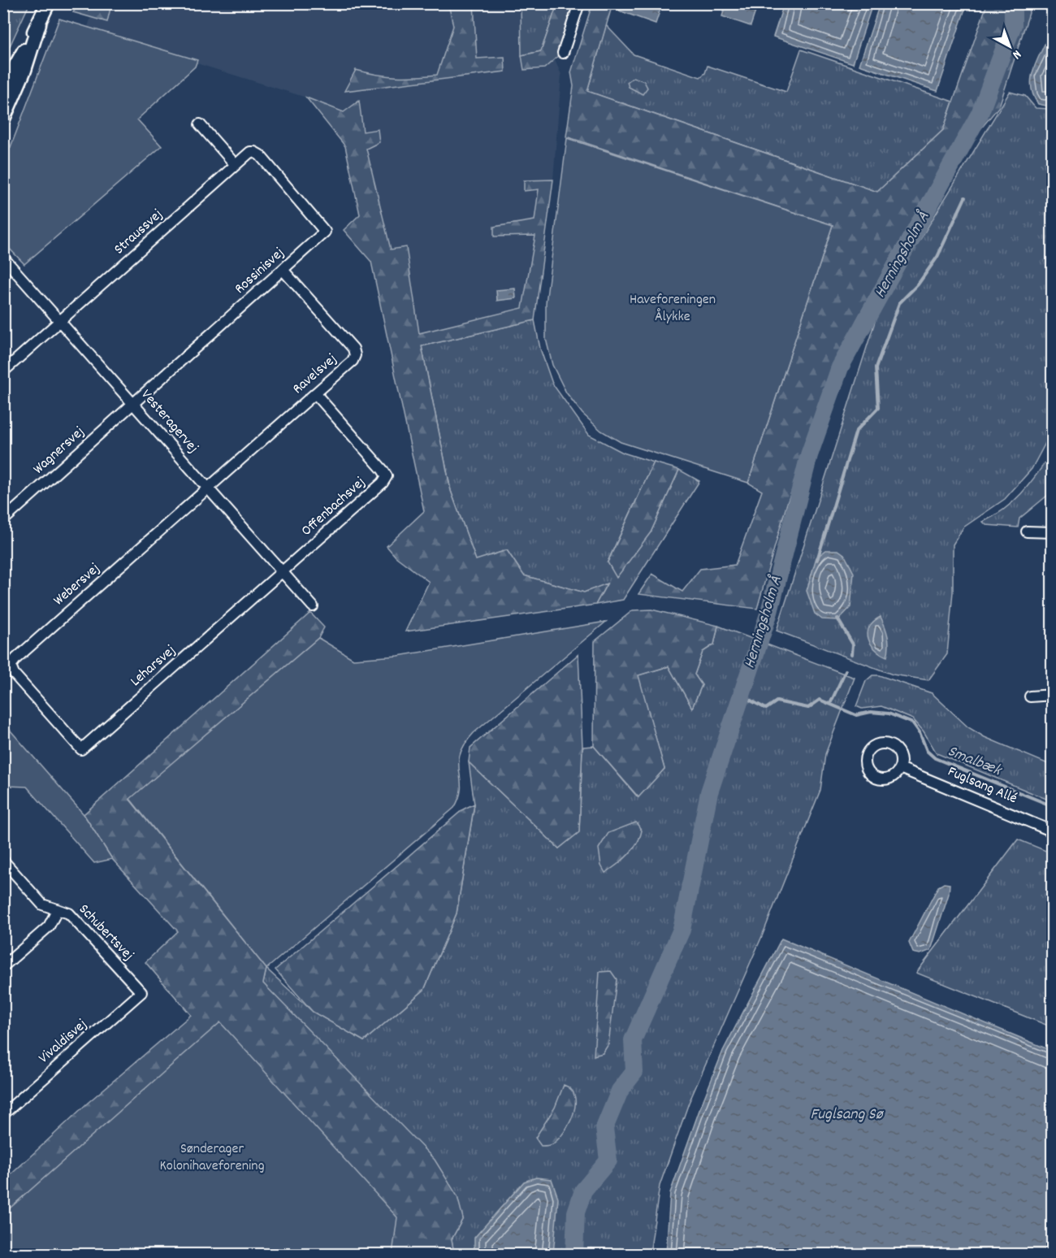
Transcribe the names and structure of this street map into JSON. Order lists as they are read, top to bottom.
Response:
{
  "streets": {
    "street": [
      "Straussvej",
      "Rossinisvej",
      "Ravelsvej",
      "Vesteragervej",
      "Wagnersvej",
      "Offenbachsvej",
      "Webersvej",
      "Leharsvej",
      "Fuglsang Allé",
      "Schubertsvej",
      "Vivaldisvej"
    ]
  },
  "crossings": [
    ["Straussvej", "Rossinisvej"],
    ["Straussvej", "Vesteragervej"],
    ["Rossinisvej", "Ravelsvej"],
    ["Rossinisvej", "Vesteragervej"],
    ["Rossinisvej", "Wagnersvej"],
    ["Ravelsvej", "Vesteragervej"],
    ["Ravelsvej", "Offenbachsvej"],
    ["Ravelsvej", "Webersvej"],
    ["Vesteragervej", "Wagnersvej"],
    ["Vesteragervej", "Offenbachsvej"],
    ["Vesteragervej", "Webersvej"],
    ["Vesteragervej", "Leharsvej"],
    ["Offenbachsvej", "Leharsvej"],
    ["Webersvej", "Leharsvej"],
    ["Schubertsvej", "Vivaldisvej"]
  ],
  "water": ["Herningsholm Å", "Smalbæk", "Fuglsang Sø"],
  "parks": ["Haveforeningen Ålykke", "Sønderager Kolonihaveforening"],
  "north": "bottom right"
}
